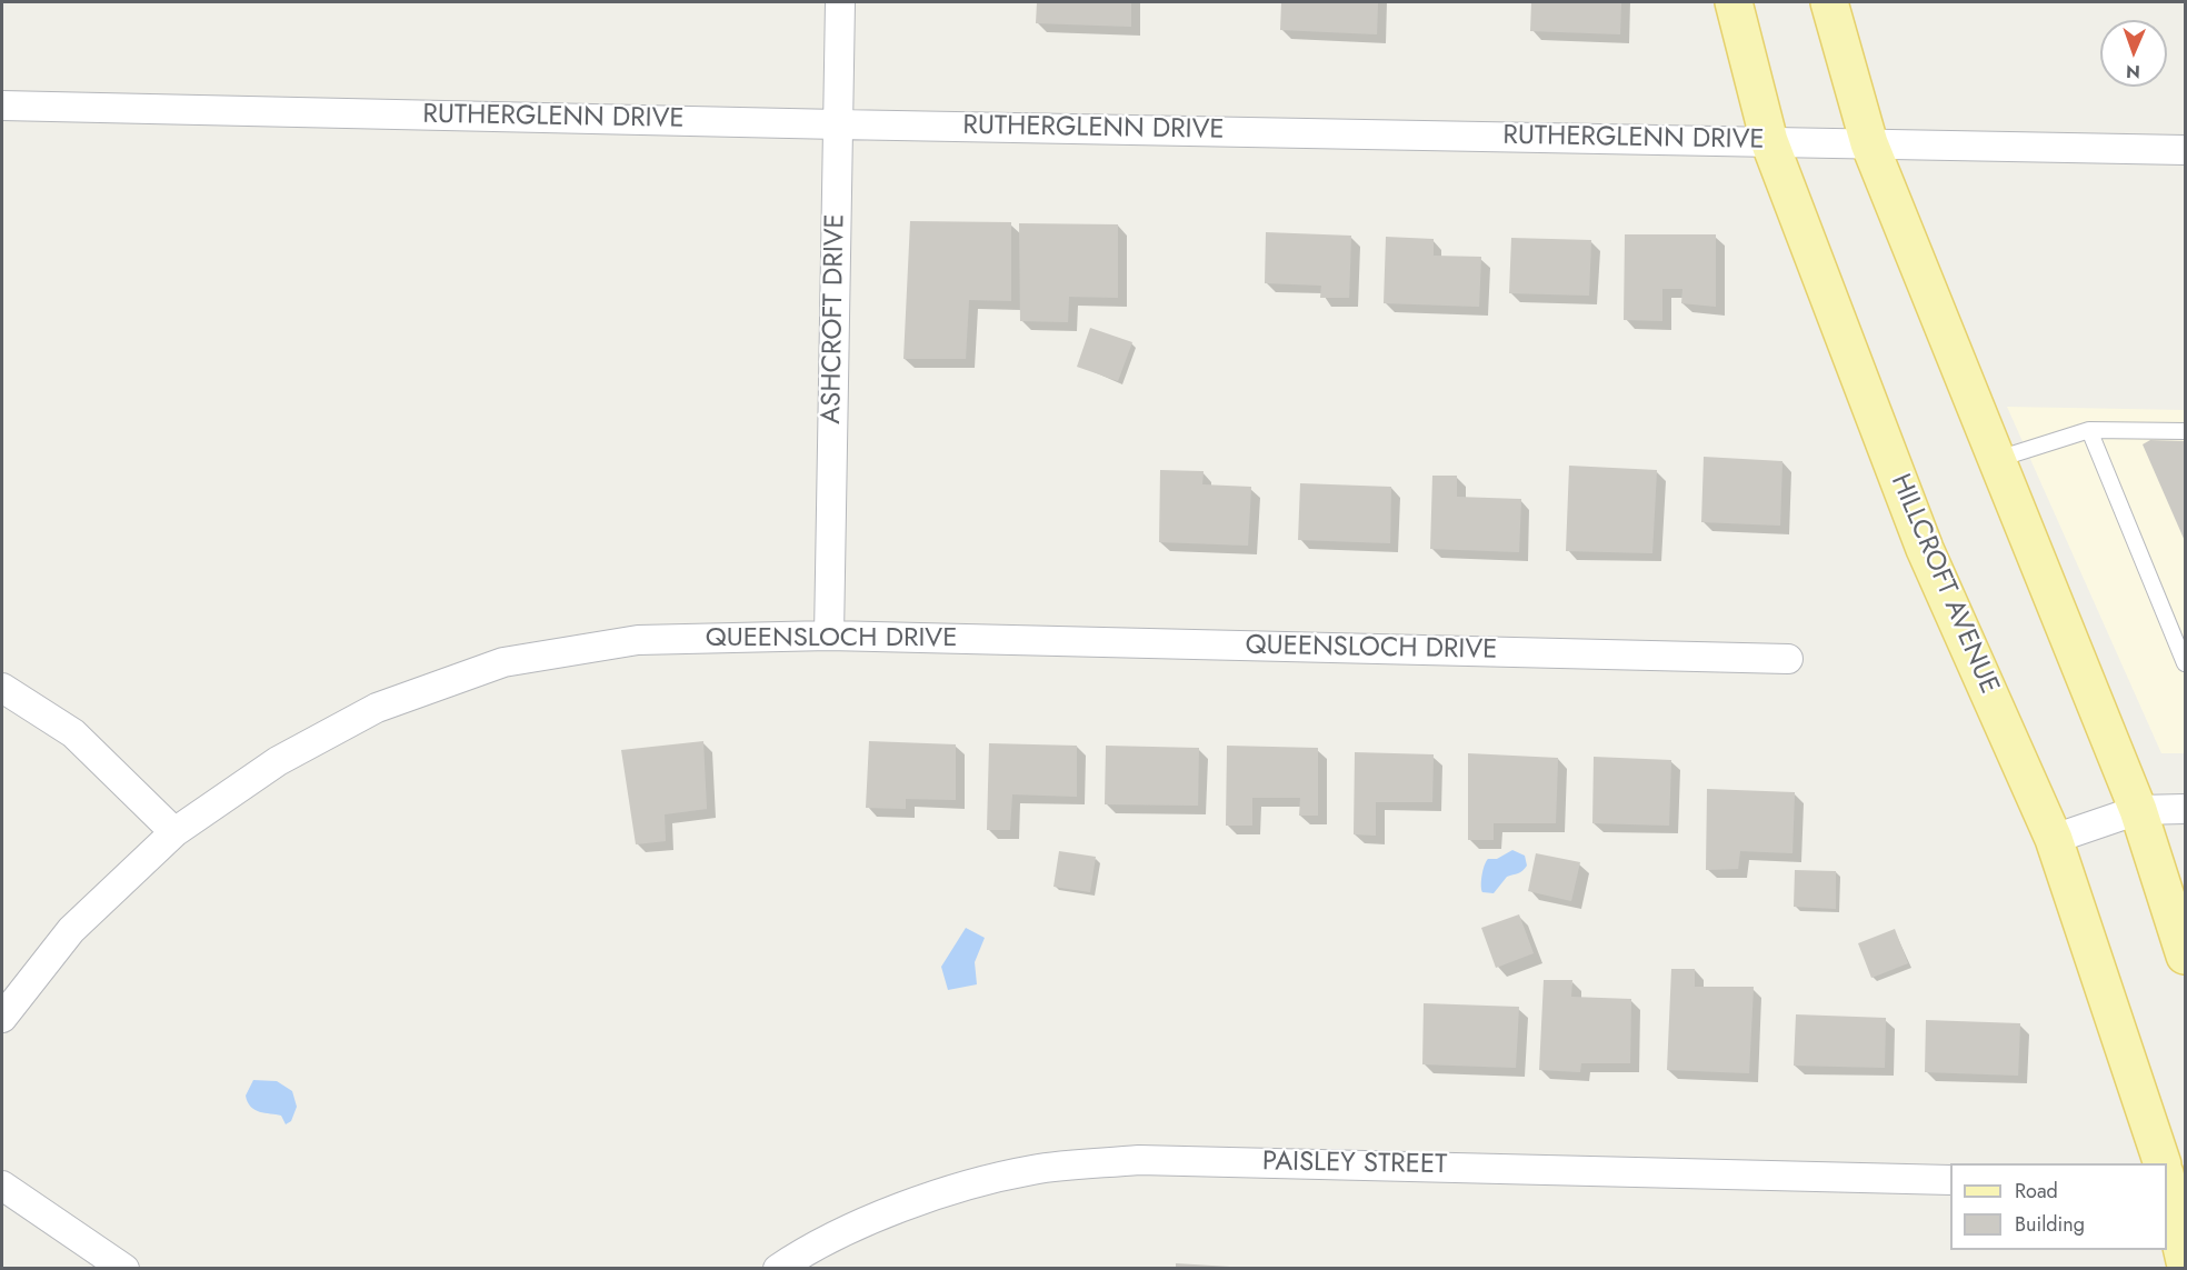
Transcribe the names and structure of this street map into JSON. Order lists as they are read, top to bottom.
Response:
{
  "streets": {
    "main road": ["HILLCROFT AVENUE"],
    "street": [
      "RUTHERGLENN DRIVE",
      "ASHCROFT DRIVE",
      "QUEENSLOCH DRIVE",
      "PAISLEY STREET"
    ]
  },
  "crossings": [
    ["RUTHERGLENN DRIVE", "ASHCROFT DRIVE"],
    ["RUTHERGLENN DRIVE", "HILLCROFT AVENUE"],
    ["ASHCROFT DRIVE", "QUEENSLOCH DRIVE"]
  ],
  "legend": ["Road", "Building"],
  "north": "bottom"
}
